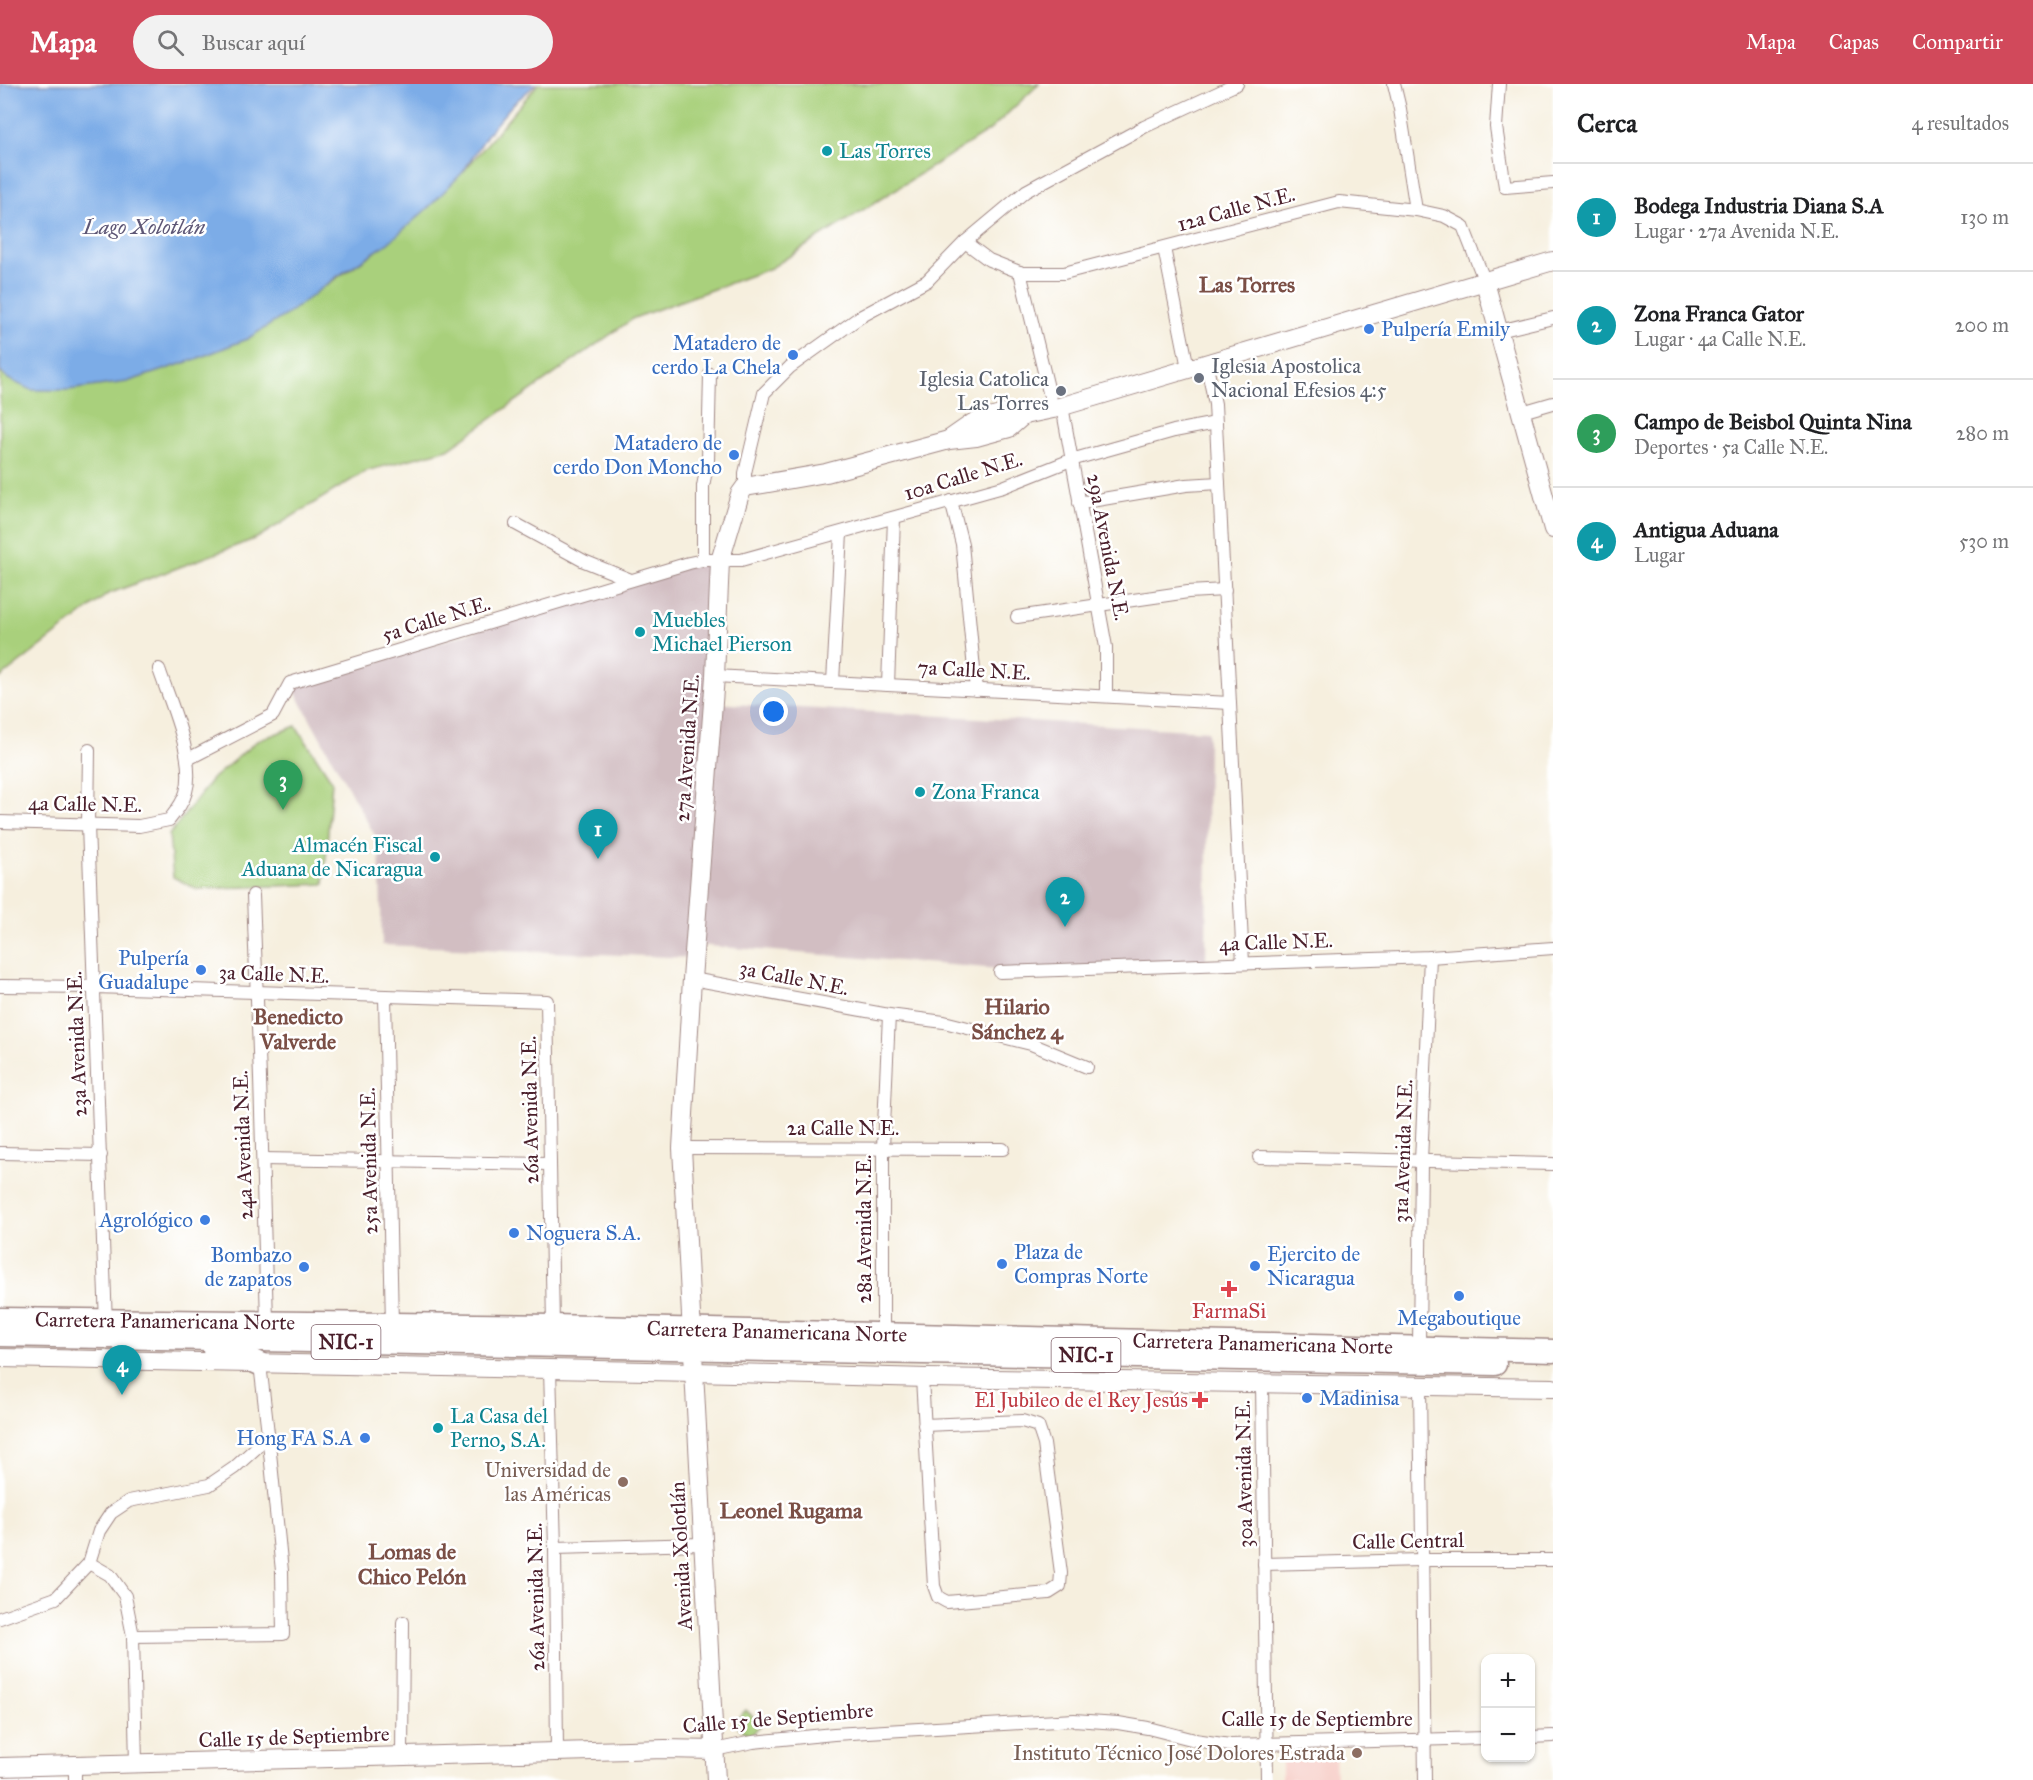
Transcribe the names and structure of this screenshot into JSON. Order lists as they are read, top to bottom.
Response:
{
  "streets": {
    "highway": ["Carretera Panamericana Norte", "NIC-1"],
    "street": [
      "12a Calle N.E.",
      "10a Calle N.E.",
      "29a Avenida N.E.",
      "5a Calle N.E.",
      "7a Calle N.E.",
      "27a Avenida N.E.",
      "4a Calle N.E.",
      "3a Calle N.E.",
      "23a Avenida N.E.",
      "26a Avenida N.E.",
      "2a Calle N.E.",
      "24a Avenida N.E.",
      "31a Avenida N.E.",
      "25a Avenida N.E.",
      "28a Avenida N.E.",
      "30a Avenida N.E.",
      "Calle Central",
      "Avenida Xolotlán",
      "Calle 15 de Septiembre"
    ]
  },
  "crossings": [
    ["12a Calle N.E.", "29a Avenida N.E."],
    ["12a Calle N.E.", "27a Avenida N.E."],
    ["10a Calle N.E.", "29a Avenida N.E."],
    ["10a Calle N.E.", "5a Calle N.E."],
    ["10a Calle N.E.", "27a Avenida N.E."],
    ["29a Avenida N.E.", "7a Calle N.E."],
    ["5a Calle N.E.", "27a Avenida N.E."],
    ["5a Calle N.E.", "4a Calle N.E."],
    ["7a Calle N.E.", "27a Avenida N.E."],
    ["27a Avenida N.E.", "3a Calle N.E."],
    ["27a Avenida N.E.", "2a Calle N.E."],
    ["27a Avenida N.E.", "Carretera Panamericana Norte"],
    ["27a Avenida N.E.", "Avenida Xolotlán"],
    ["4a Calle N.E.", "23a Avenida N.E."],
    ["4a Calle N.E.", "31a Avenida N.E."],
    ["3a Calle N.E.", "23a Avenida N.E."],
    ["3a Calle N.E.", "26a Avenida N.E."],
    ["3a Calle N.E.", "24a Avenida N.E."],
    ["3a Calle N.E.", "25a Avenida N.E."],
    ["3a Calle N.E.", "28a Avenida N.E."],
    ["23a Avenida N.E.", "Carretera Panamericana Norte"],
    ["26a Avenida N.E.", "Carretera Panamericana Norte"],
    ["26a Avenida N.E.", "Calle 15 de Septiembre"],
    ["2a Calle N.E.", "28a Avenida N.E."],
    ["24a Avenida N.E.", "Carretera Panamericana Norte"],
    ["31a Avenida N.E.", "Carretera Panamericana Norte"],
    ["25a Avenida N.E.", "Carretera Panamericana Norte"],
    ["28a Avenida N.E.", "Carretera Panamericana Norte"],
    ["Carretera Panamericana Norte", "Avenida Xolotlán"],
    ["30a Avenida N.E.", "Calle Central"],
    ["30a Avenida N.E.", "Calle 15 de Septiembre"],
    ["Avenida Xolotlán", "Calle 15 de Septiembre"]
  ],
  "districts": [
    "Las Torres",
    "Hilario Sánchez 4",
    "Benedicto Valverde",
    "Leonel Rugama",
    "Lomas de Chico Pelón"
  ],
  "water": ["Lago Xolotlán"],
  "places": {
    "other": [
      "Las Torres",
      "Pulpería Emily",
      "Matadero de cerdo La Chela",
      "Iglesia Apostolica Nacional Efesios 4:5",
      "Iglesia Catolica Las Torres",
      "Matadero de cerdo Don Moncho",
      "Muebles Michael Pierson",
      "Zona Franca",
      "Almacén Fiscal Aduana de Nicaragua",
      "Pulpería Guadalupe",
      "Agrológico",
      "Noguera S.A.",
      "Plaza de Compras Norte",
      "Ejercito de Nicaragua",
      "Bombazo de zapatos",
      "Megaboutique",
      "Madinisa",
      "La Casa del Perno, S.A.",
      "Hong FA S.A",
      "Universidad de las Américas",
      "Instituto Técnico José Dolores Estrada"
    ],
    "health": ["FarmaSi", "El Jubileo de el Rey Jesús"]
  },
  "page": {
    "header": "Mapa",
    "search": "Buscar aquí",
    "nav": ["Mapa", "Capas", "Compartir"],
    "heading": ["Cerca", "4 resultados"],
    "list": [
      {
        "mark": "1",
        "name": "Bodega Industria Diana S.A",
        "note": "Lugar · 27a Avenida N.E.",
        "value": "130 m"
      },
      {
        "mark": "2",
        "name": "Zona Franca Gator",
        "note": "Lugar · 4a Calle N.E.",
        "value": "200 m"
      },
      {
        "mark": "3",
        "name": "Campo de Beisbol Quinta Nina",
        "note": "Deportes · 5a Calle N.E.",
        "value": "280 m"
      },
      {
        "mark": "4",
        "name": "Antigua Aduana",
        "note": "Lugar",
        "value": "530 m"
      }
    ],
    "pins": [
      "3",
      "1",
      "2",
      "4"
    ],
    "map_buttons": ["+", "−"]
  }
}
